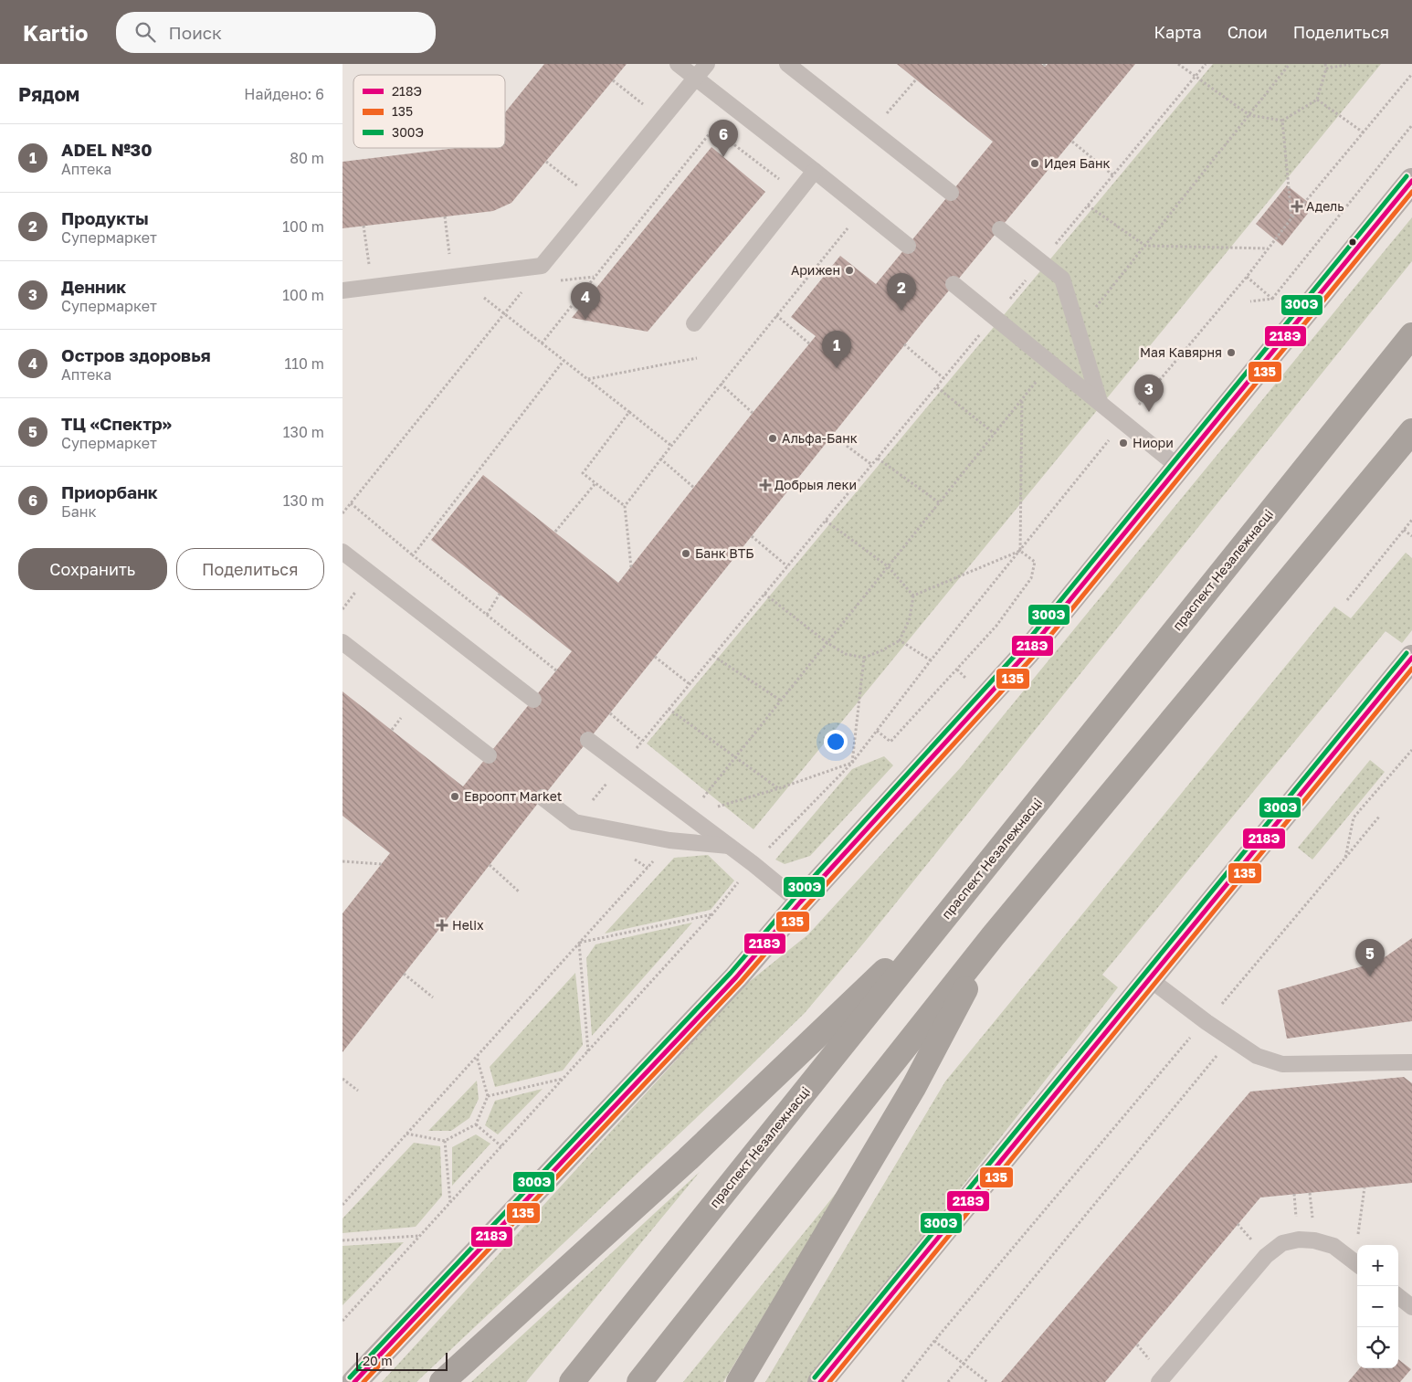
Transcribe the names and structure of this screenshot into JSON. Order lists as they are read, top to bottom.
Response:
{
  "streets": {
    "highway": ["праспект Незалежнасці"]
  },
  "places": {
    "other": [
      "Идея Банк",
      "Арижен",
      "Мая Кавярня",
      "Альфа-Банк",
      "Ниори",
      "Банк ВТБ",
      "Евроопт Market"
    ],
    "health": ["Адель", "Добрыя леки", "Helix"]
  },
  "lines": ["transit line 300Э", "transit line 218Э", "transit line 135"],
  "legend": ["218Э", "135", "300Э"],
  "scale_bar": "20 m",
  "page": {
    "header": "Kartio",
    "search": "Поиск",
    "nav": ["Карта", "Слои", "Поделиться"],
    "heading": ["Рядом", "Найдено: 6"],
    "pins": [
      "6",
      "2",
      "4",
      "1",
      "3",
      "5"
    ],
    "list": [
      {
        "mark": "1",
        "name": "ADEL №30",
        "note": "Аптека",
        "value": "80 m"
      },
      {
        "mark": "2",
        "name": "Продукты",
        "note": "Супермаркет",
        "value": "100 m"
      },
      {
        "mark": "3",
        "name": "Денник",
        "note": "Супермаркет",
        "value": "100 m"
      },
      {
        "mark": "4",
        "name": "Остров здоровья",
        "note": "Аптека",
        "value": "110 m"
      },
      {
        "mark": "5",
        "name": "ТЦ «Спектр»",
        "note": "Супермаркет",
        "value": "130 m"
      },
      {
        "mark": "6",
        "name": "Приорбанк",
        "note": "Банк",
        "value": "130 m"
      }
    ],
    "buttons": ["Сохранить", "Поделиться"],
    "map_buttons": ["+", "−"],
    "scale": "20 m"
  }
}
